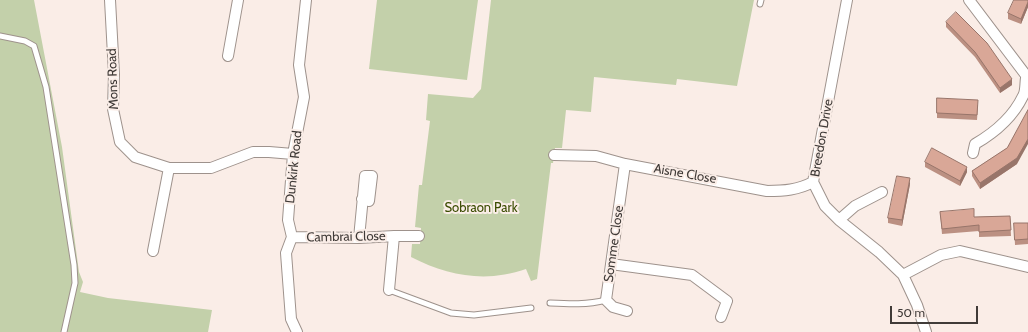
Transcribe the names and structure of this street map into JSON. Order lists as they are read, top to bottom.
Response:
{
  "streets": {
    "street": [
      "Mons Road",
      "Breedon Drive",
      "Dunkirk Road",
      "Aisne Close",
      "Cambrai Close",
      "Somme Close"
    ]
  },
  "crossings": [
    ["Mons Road", "Dunkirk Road"],
    ["Breedon Drive", "Aisne Close"],
    ["Dunkirk Road", "Cambrai Close"],
    ["Aisne Close", "Somme Close"]
  ],
  "parks": ["Sobraon Park"],
  "scale_bar": "50 m"
}
